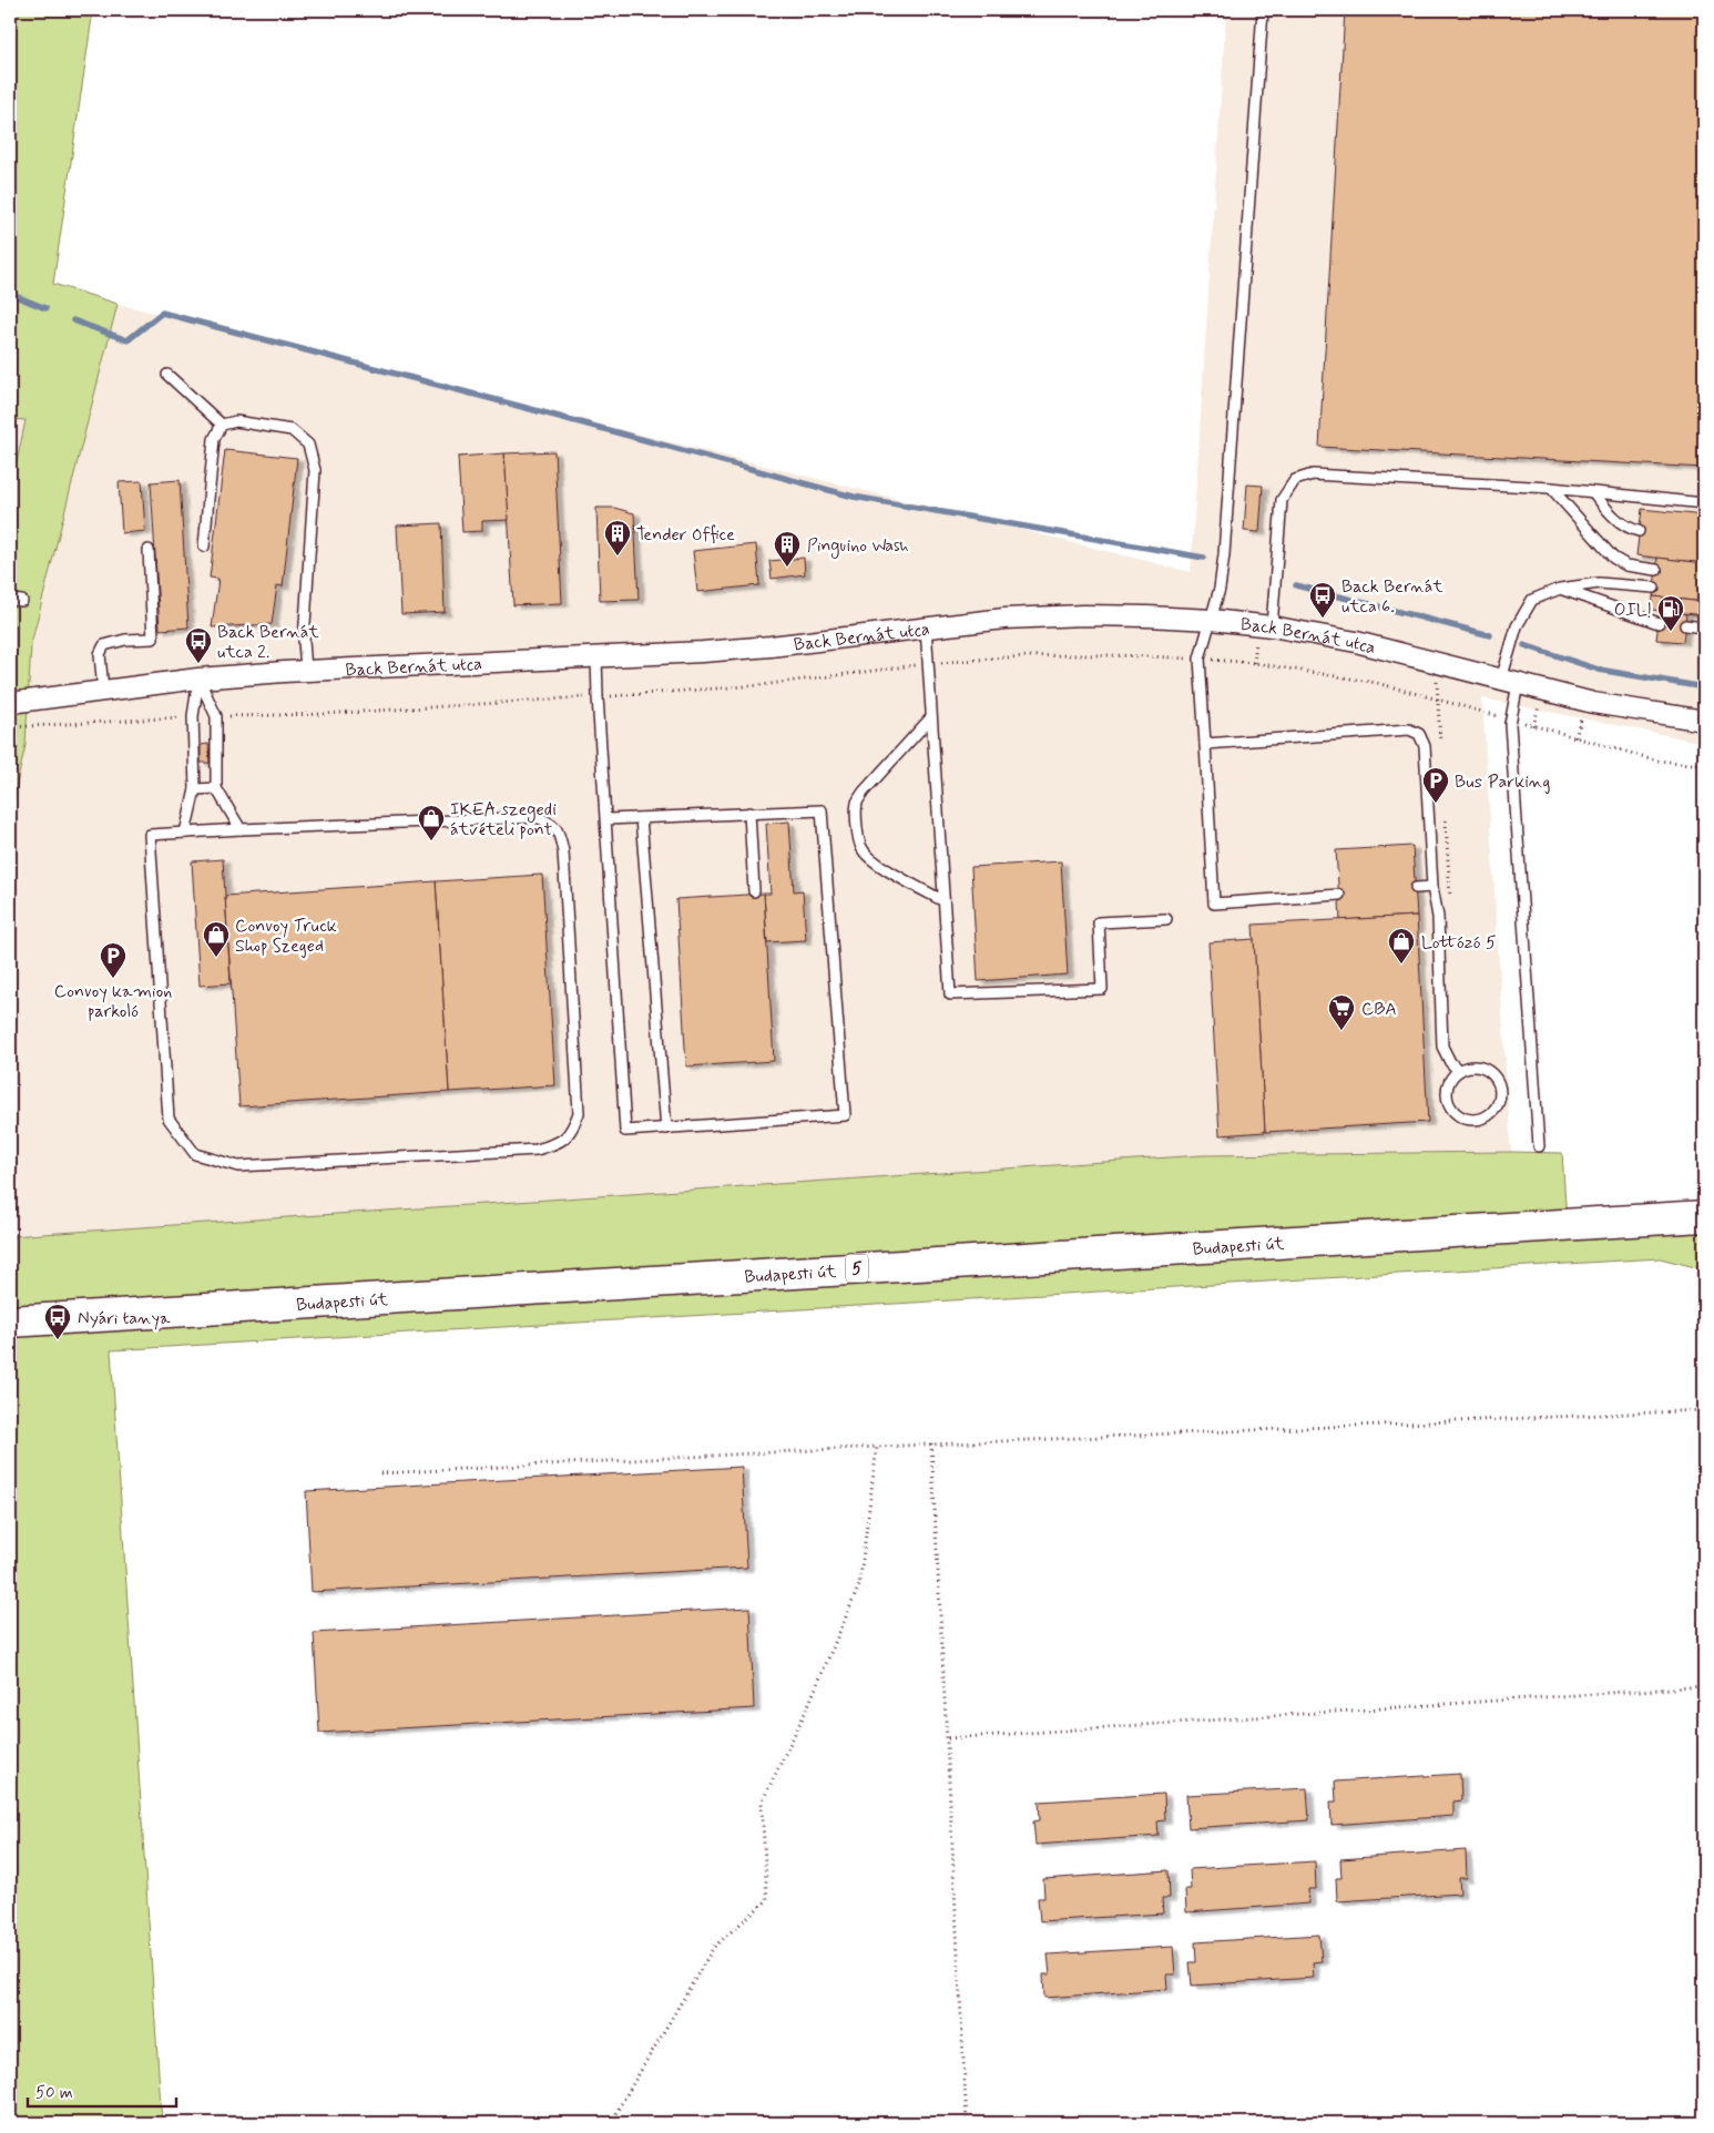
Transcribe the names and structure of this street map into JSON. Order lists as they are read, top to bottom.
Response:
{
  "streets": {
    "main road": ["Budapesti út", "5"],
    "street": ["Back Bernát utca"]
  },
  "places": {
    "building": ["Tender Office", "Pinguino Wash"],
    "bus stop": ["Back Bernát utca 6.", "Back Bernát utca 2.", "Nyári tanya"],
    "fuel station": ["OIL!"],
    "parking": ["Bus Parking", "Convoy kamion parkoló"],
    "shop": ["IKEA szegedi átvételi pont", "Convoy Truck Shop Szeged", "Lottózó 5"],
    "supermarket": ["CBA"]
  },
  "scale_bar": "50 m"
}
